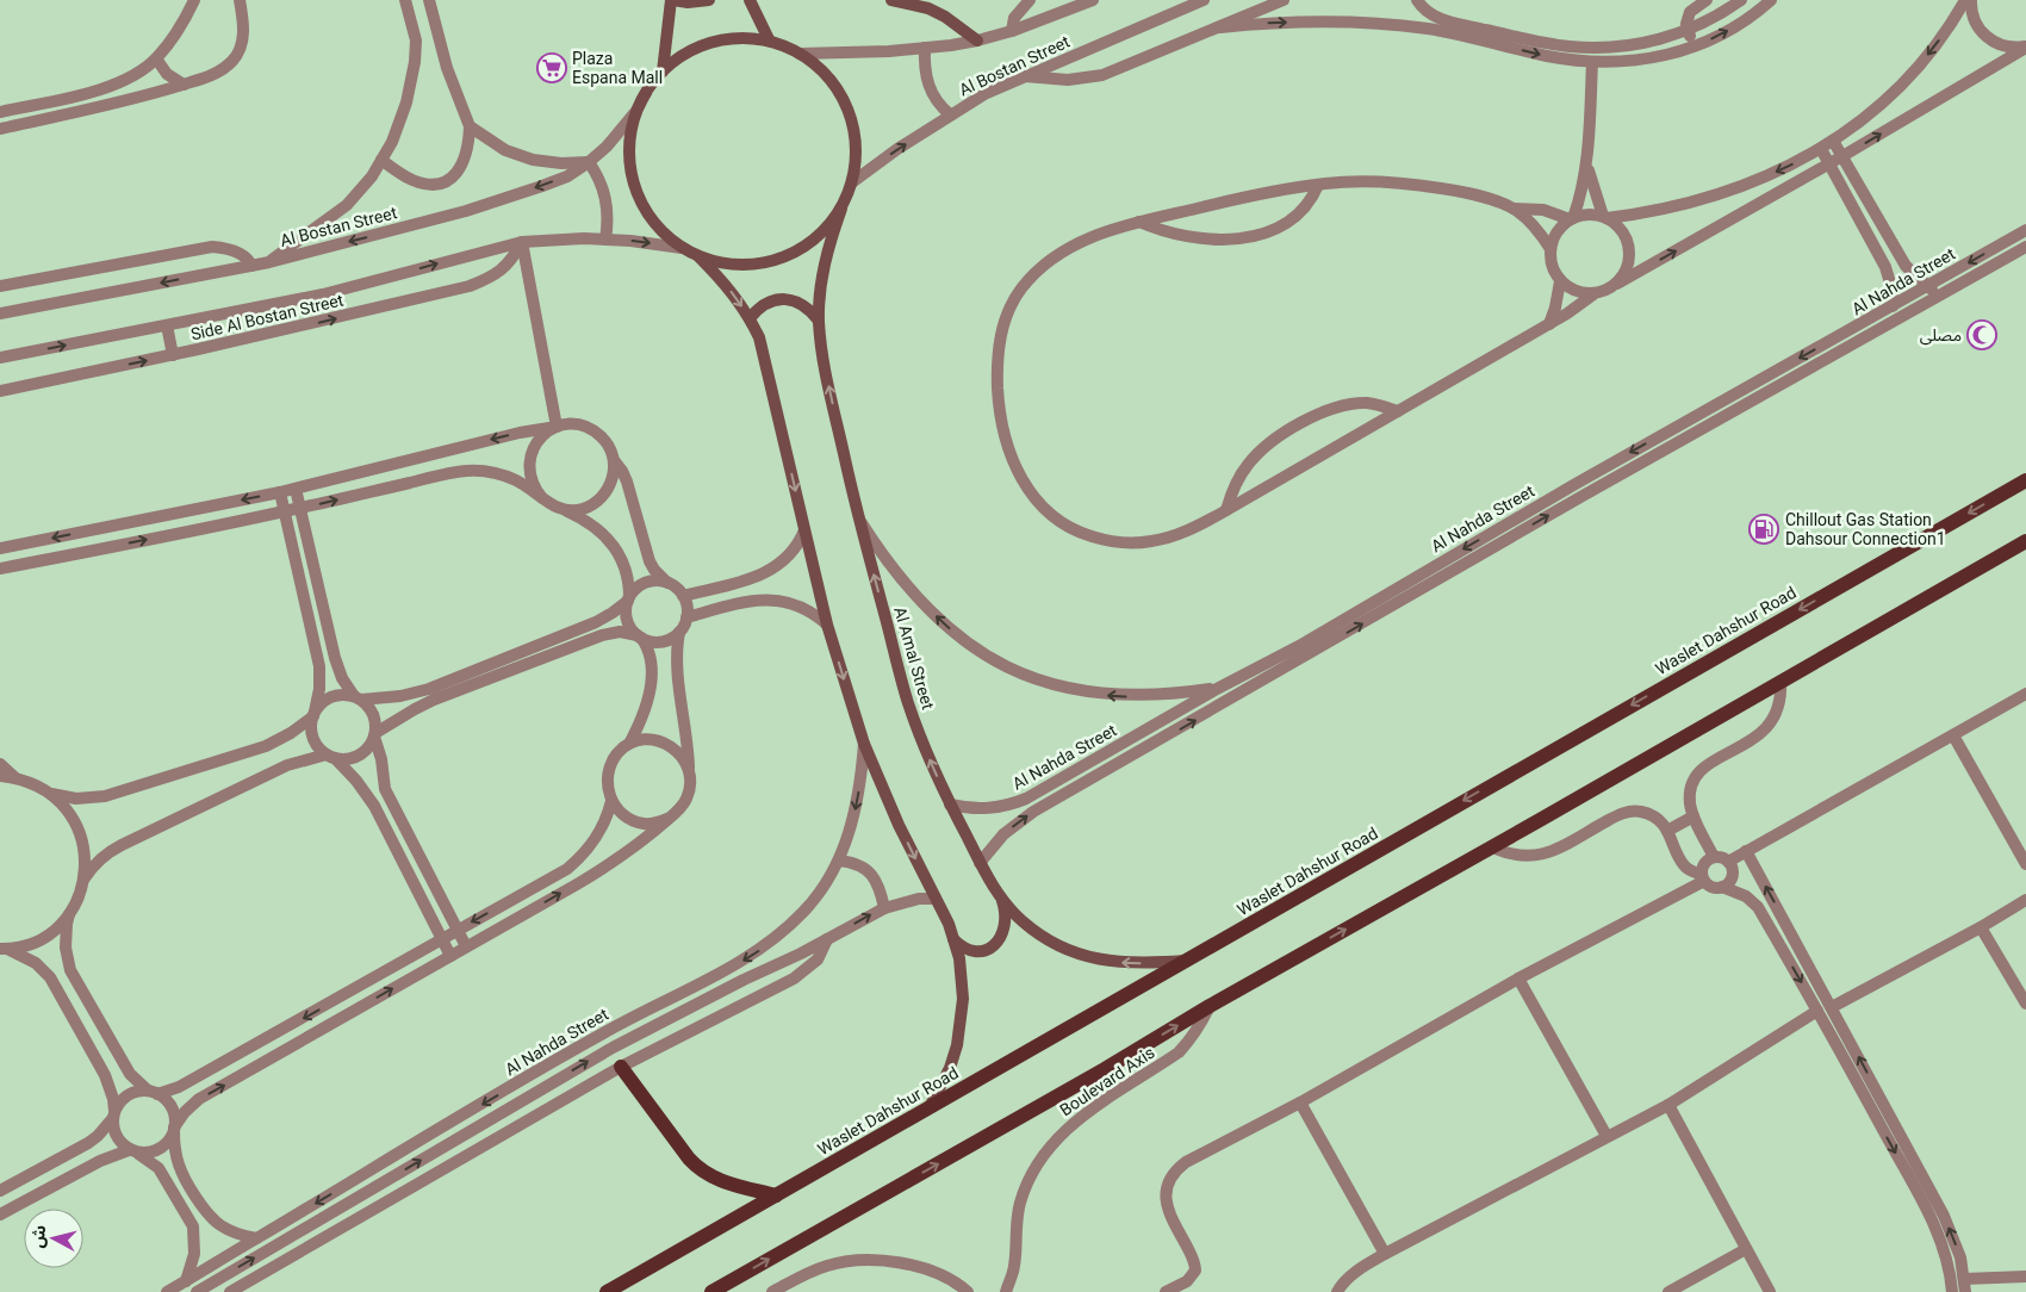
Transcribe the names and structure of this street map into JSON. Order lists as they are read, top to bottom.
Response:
{
  "streets": {
    "main road": ["Waslet Dahshur Road", "Al Amal Street"],
    "street": [
      "Al Bostan Street",
      "Al Nahda Street",
      "Side Al Bostan Street",
      "Boulevard Axis"
    ]
  },
  "crossings": [
    ["Al Nahda Street", "Al Amal Street"],
    ["Waslet Dahshur Road", "Al Amal Street"]
  ],
  "places": {
    "supermarket": ["Plaza Espana Mall"],
    "mosque": ["مصلى"],
    "fuel station": ["Chillout Gas Station Dahsour Connection1"]
  },
  "north": "left"
}
